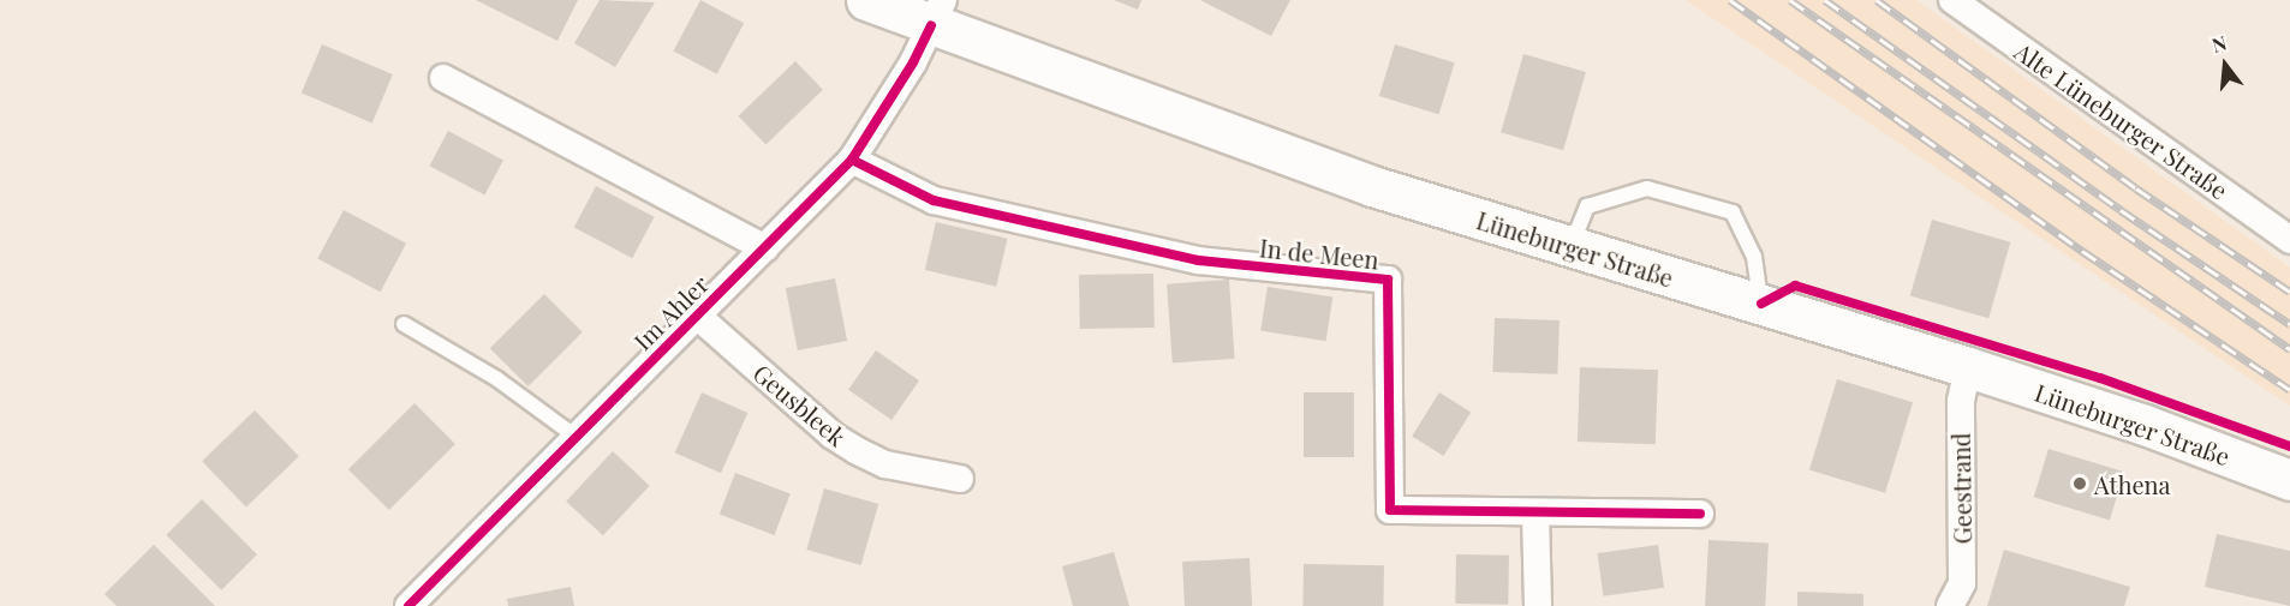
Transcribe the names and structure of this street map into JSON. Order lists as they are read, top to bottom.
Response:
{
  "streets": {
    "main road": ["Lüneburger Straße"],
    "street": [
      "Alte Lüneburger Straße",
      "In de Meen",
      "Im Ahler",
      "Geusbleek",
      "Geestrand"
    ]
  },
  "crossings": [
    ["Lüneburger Straße", "Im Ahler"],
    ["Lüneburger Straße", "Geestrand"],
    ["In de Meen", "Im Ahler"],
    ["Im Ahler", "Geusbleek"]
  ],
  "places": ["Athena"],
  "north": "top"
}
